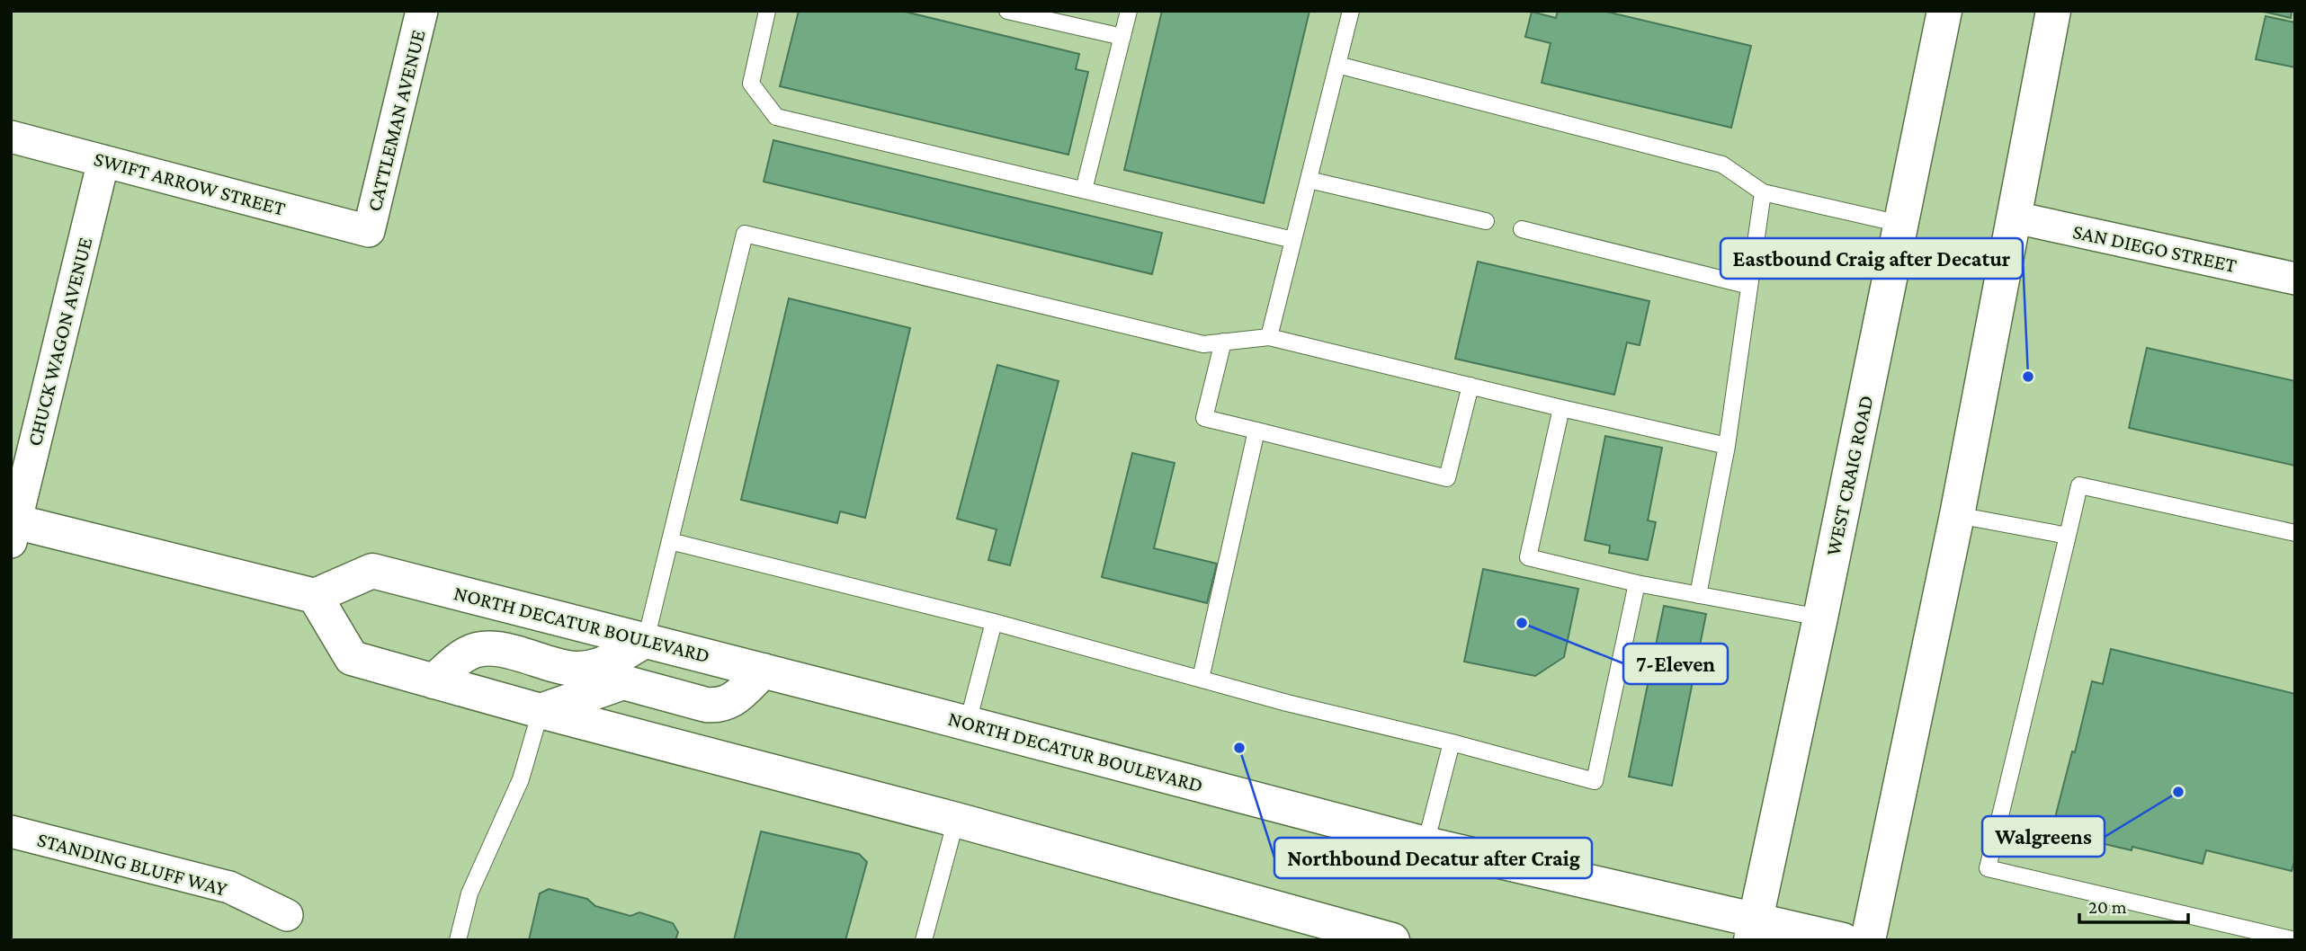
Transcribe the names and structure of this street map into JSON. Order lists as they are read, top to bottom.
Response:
{
  "streets": {
    "main road": ["WEST CRAIG ROAD", "NORTH DECATUR BOULEVARD"],
    "street": [
      "CATTLEMAN AVENUE",
      "SWIFT ARROW STREET",
      "SAN DIEGO STREET",
      "CHUCK WAGON AVENUE",
      "STANDING BLUFF WAY"
    ]
  },
  "crossings": [
    ["CATTLEMAN AVENUE", "SWIFT ARROW STREET"],
    ["SWIFT ARROW STREET", "CHUCK WAGON AVENUE"],
    ["WEST CRAIG ROAD", "NORTH DECATUR BOULEVARD"]
  ],
  "places": [
    "Eastbound Craig after Decatur",
    "7-Eleven",
    "Northbound Decatur after Craig",
    "Walgreens"
  ],
  "scale_bar": "20 m"
}
